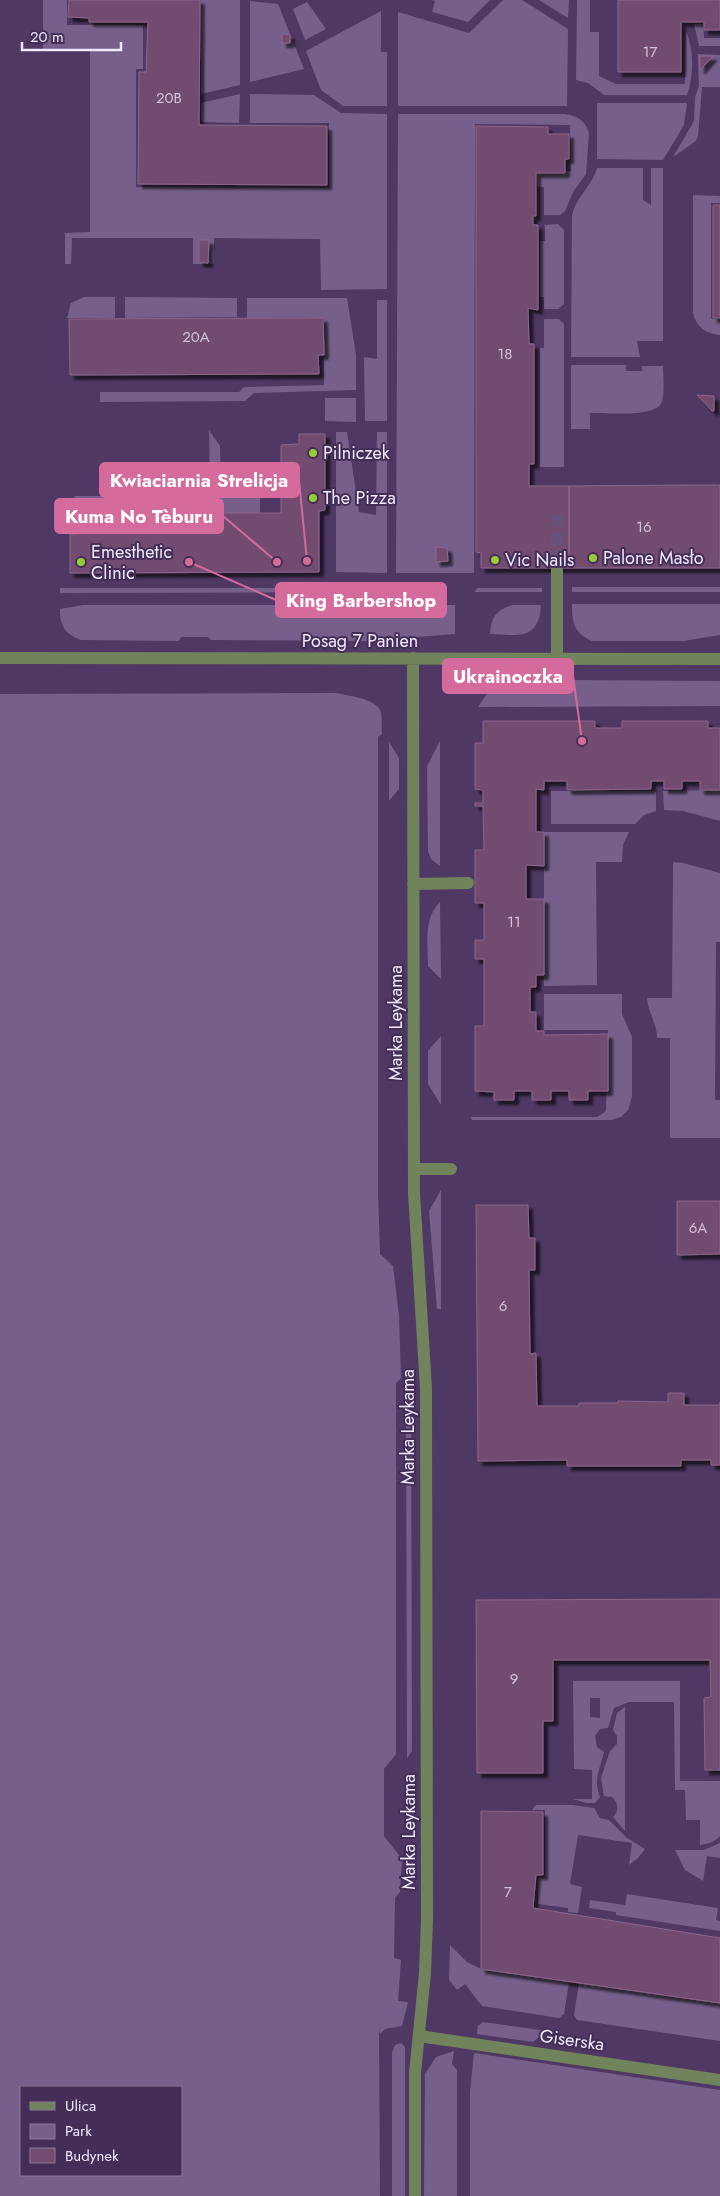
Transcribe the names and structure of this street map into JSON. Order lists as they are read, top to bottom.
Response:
{
  "streets": {
    "street": ["Posag 7 Panien", "Marka Leykama", "Giserska"]
  },
  "crossings": [
    ["Posag 7 Panien", "Marka Leykama"],
    ["Marka Leykama", "Giserska"]
  ],
  "places": [
    "Pilniczek",
    "The Pizza",
    "Palone Masło",
    "Vic Nails",
    "Kwiaciarnia Strelicja",
    "Emesthetic Clinic",
    "King Barbershop",
    "Kuma No Tèburu",
    "Ukrainoczka"
  ],
  "house_numbers": [
    "17",
    "20B",
    "20A",
    "18",
    "16",
    "11",
    "6A",
    "6",
    "9",
    "7"
  ],
  "legend": ["Ulica", "Park", "Budynek"],
  "scale_bar": "20 m"
}
